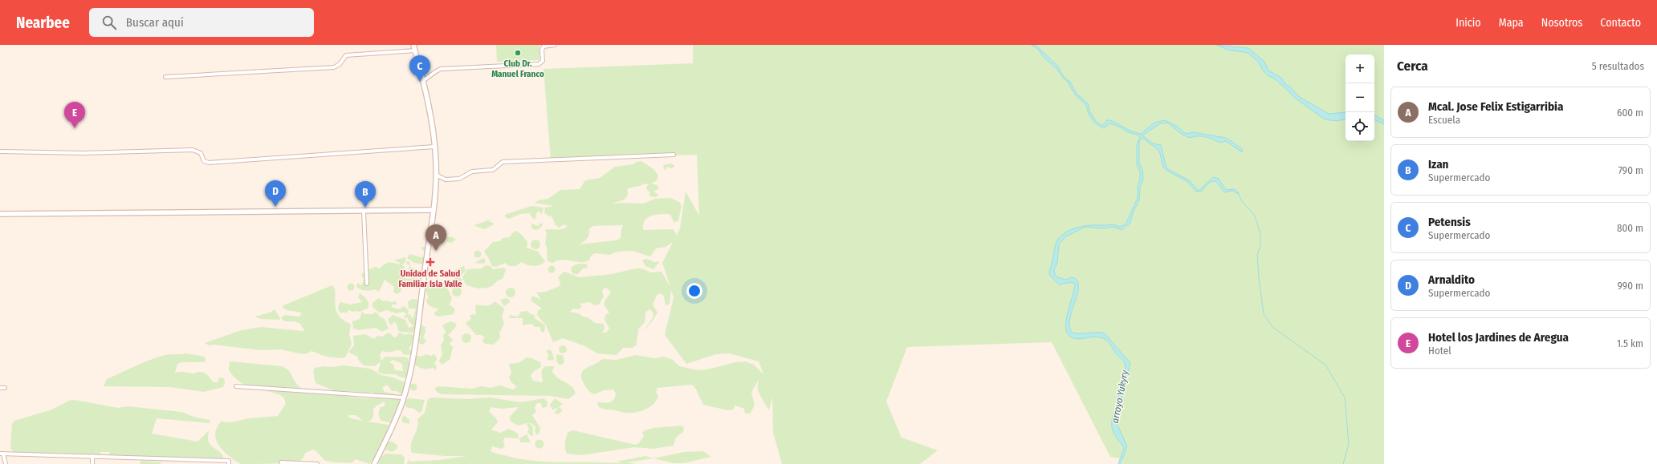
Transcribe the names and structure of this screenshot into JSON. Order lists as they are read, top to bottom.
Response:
{
  "water": ["arroyo Yukyry"],
  "places": {
    "other": ["Club Dr. Manuel Franco"],
    "health": ["Unidad de Salud Familiar Isla Valle"]
  },
  "page": {
    "header": "Nearbee",
    "search": "Buscar aquí",
    "nav": [
      "Inicio",
      "Mapa",
      "Nosotros",
      "Contacto"
    ],
    "heading": ["Cerca", "5 resultados"],
    "map_buttons": ["+", "−"],
    "pins": [
      "C",
      "E",
      "D",
      "B",
      "A"
    ],
    "list": [
      {
        "mark": "A",
        "name": "Mcal. Jose Felix Estigarribia",
        "note": "Escuela",
        "value": "600 m"
      },
      {
        "mark": "B",
        "name": "Izan",
        "note": "Supermercado",
        "value": "790 m"
      },
      {
        "mark": "C",
        "name": "Petensis",
        "note": "Supermercado",
        "value": "800 m"
      },
      {
        "mark": "D",
        "name": "Arnaldito",
        "note": "Supermercado",
        "value": "990 m"
      },
      {
        "mark": "E",
        "name": "Hotel los Jardines de Aregua",
        "note": "Hotel",
        "value": "1.5 km"
      }
    ]
  }
}
